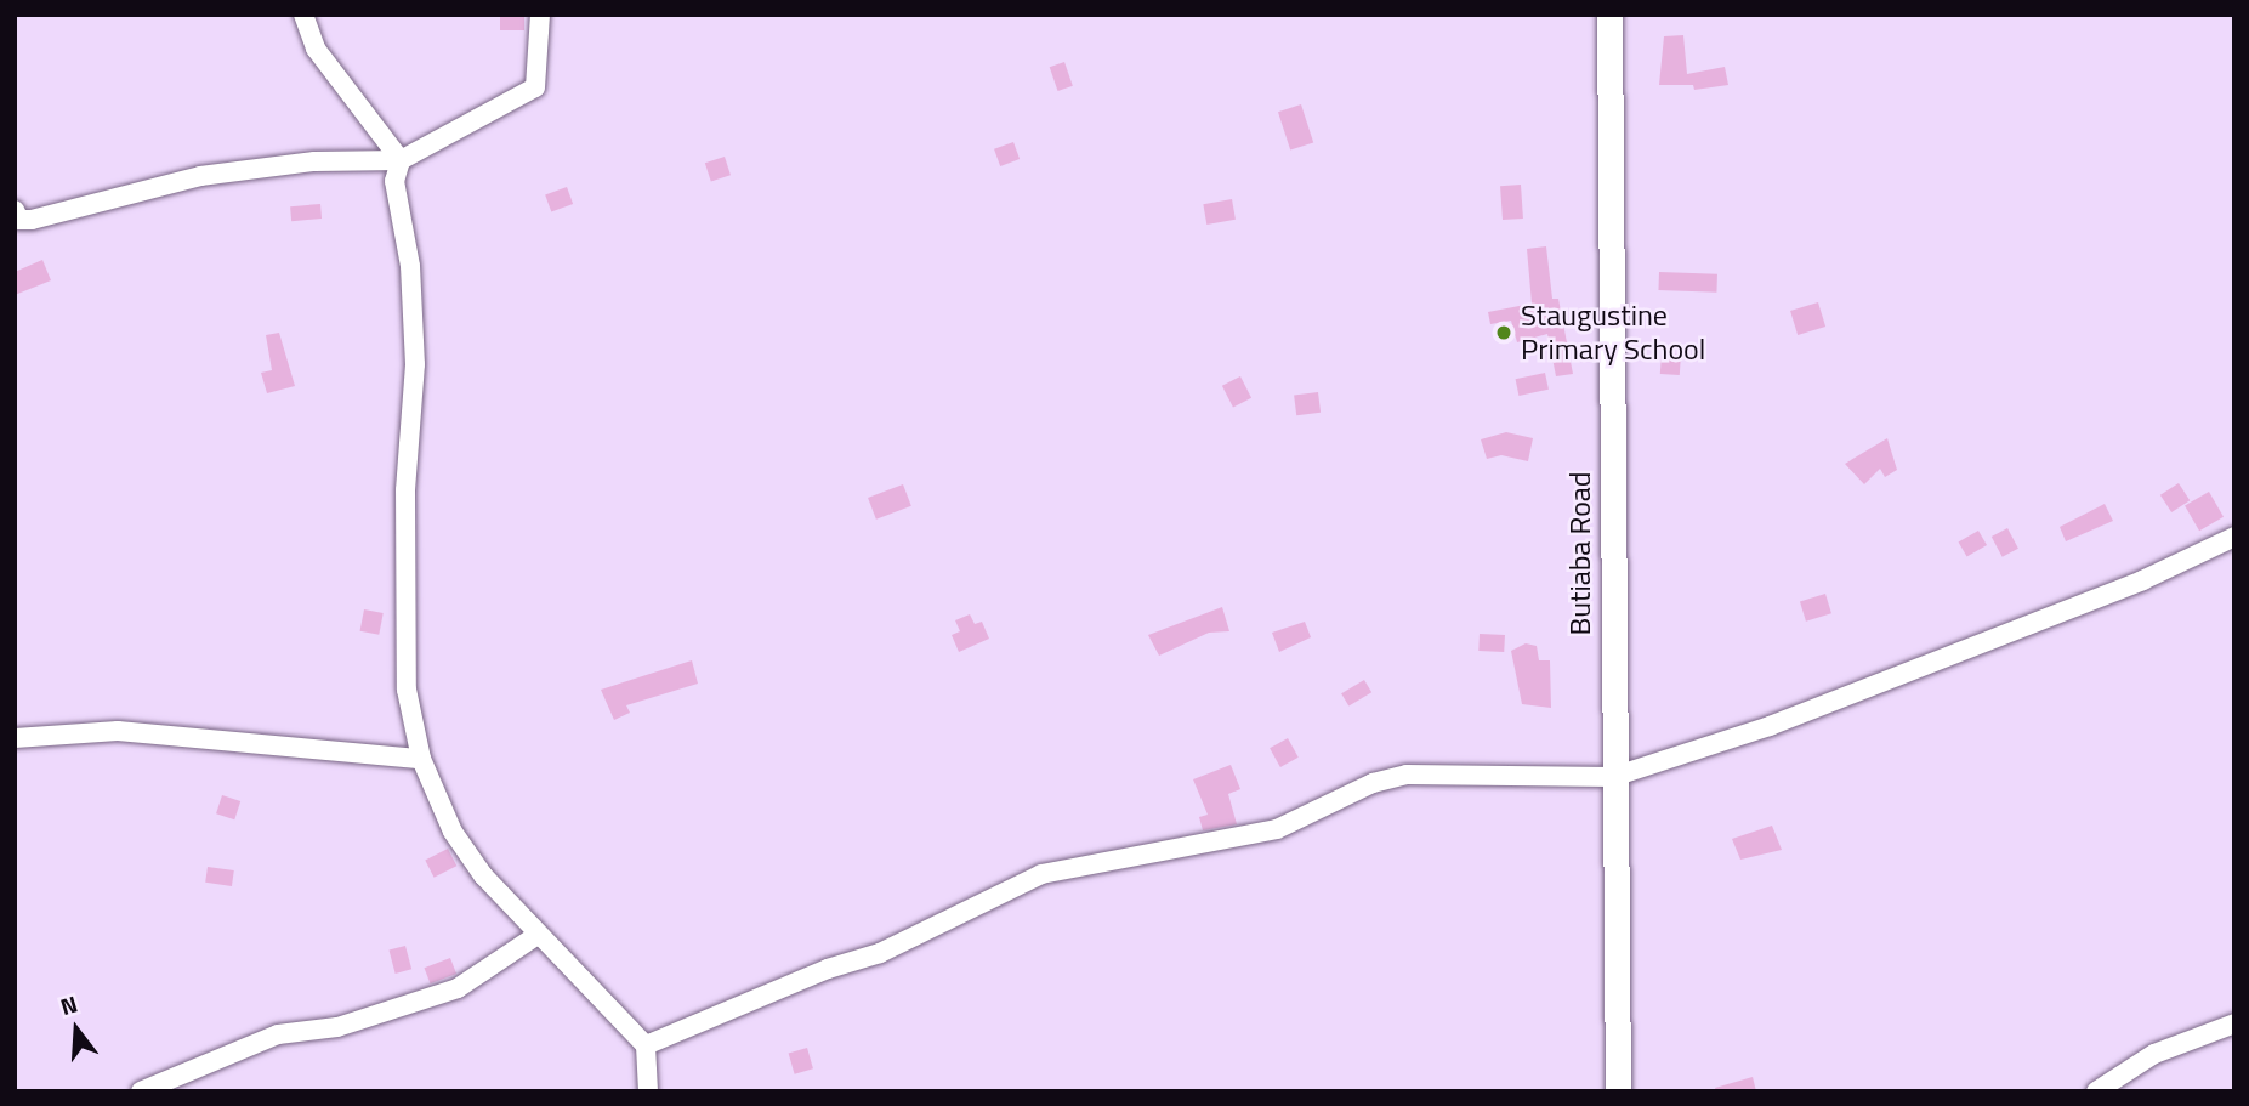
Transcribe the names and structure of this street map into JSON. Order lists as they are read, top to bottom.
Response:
{
  "streets": {
    "main road": ["Butiaba Road"]
  },
  "places": ["Staugustine Primary School"],
  "north": "top"
}
